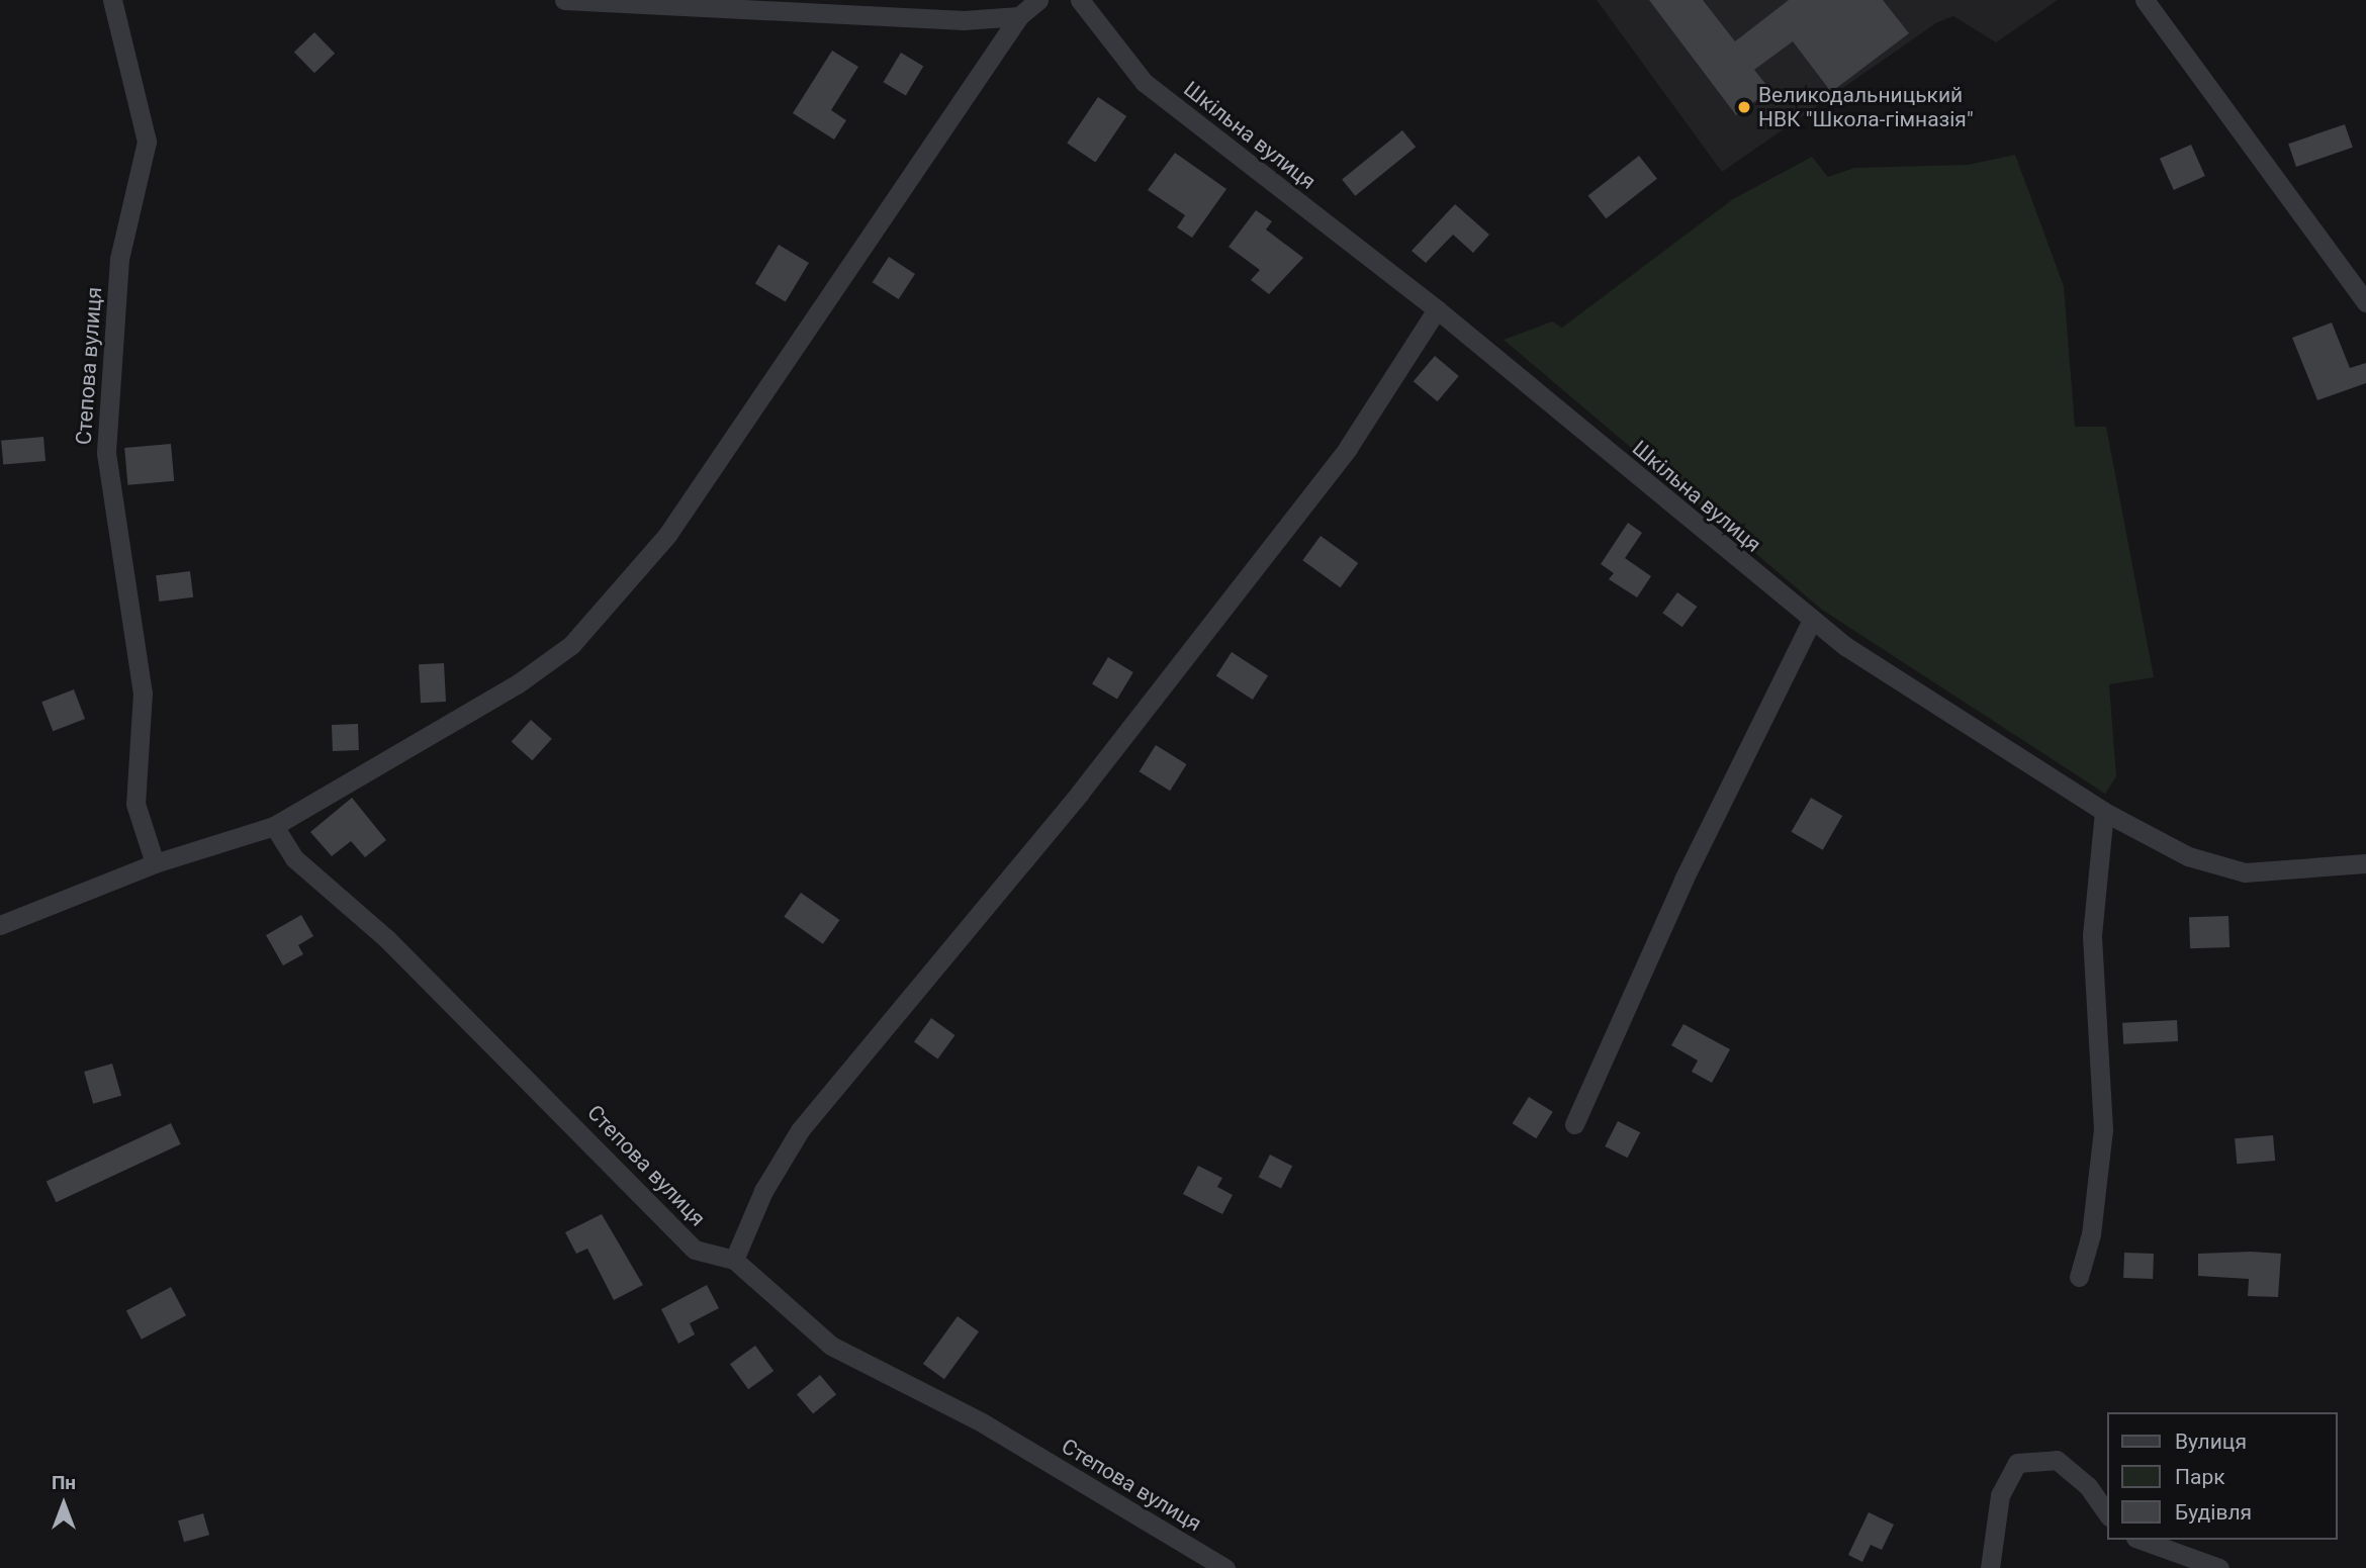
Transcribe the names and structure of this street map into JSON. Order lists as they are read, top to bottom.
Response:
{
  "streets": {
    "street": ["Шкільна вулиця", "Степова вулиця"]
  },
  "places": ["Великодальницький НВК \"Школа-гімназія\""],
  "legend": ["Вулиця", "Парк", "Будівля"],
  "north": "top"
}
